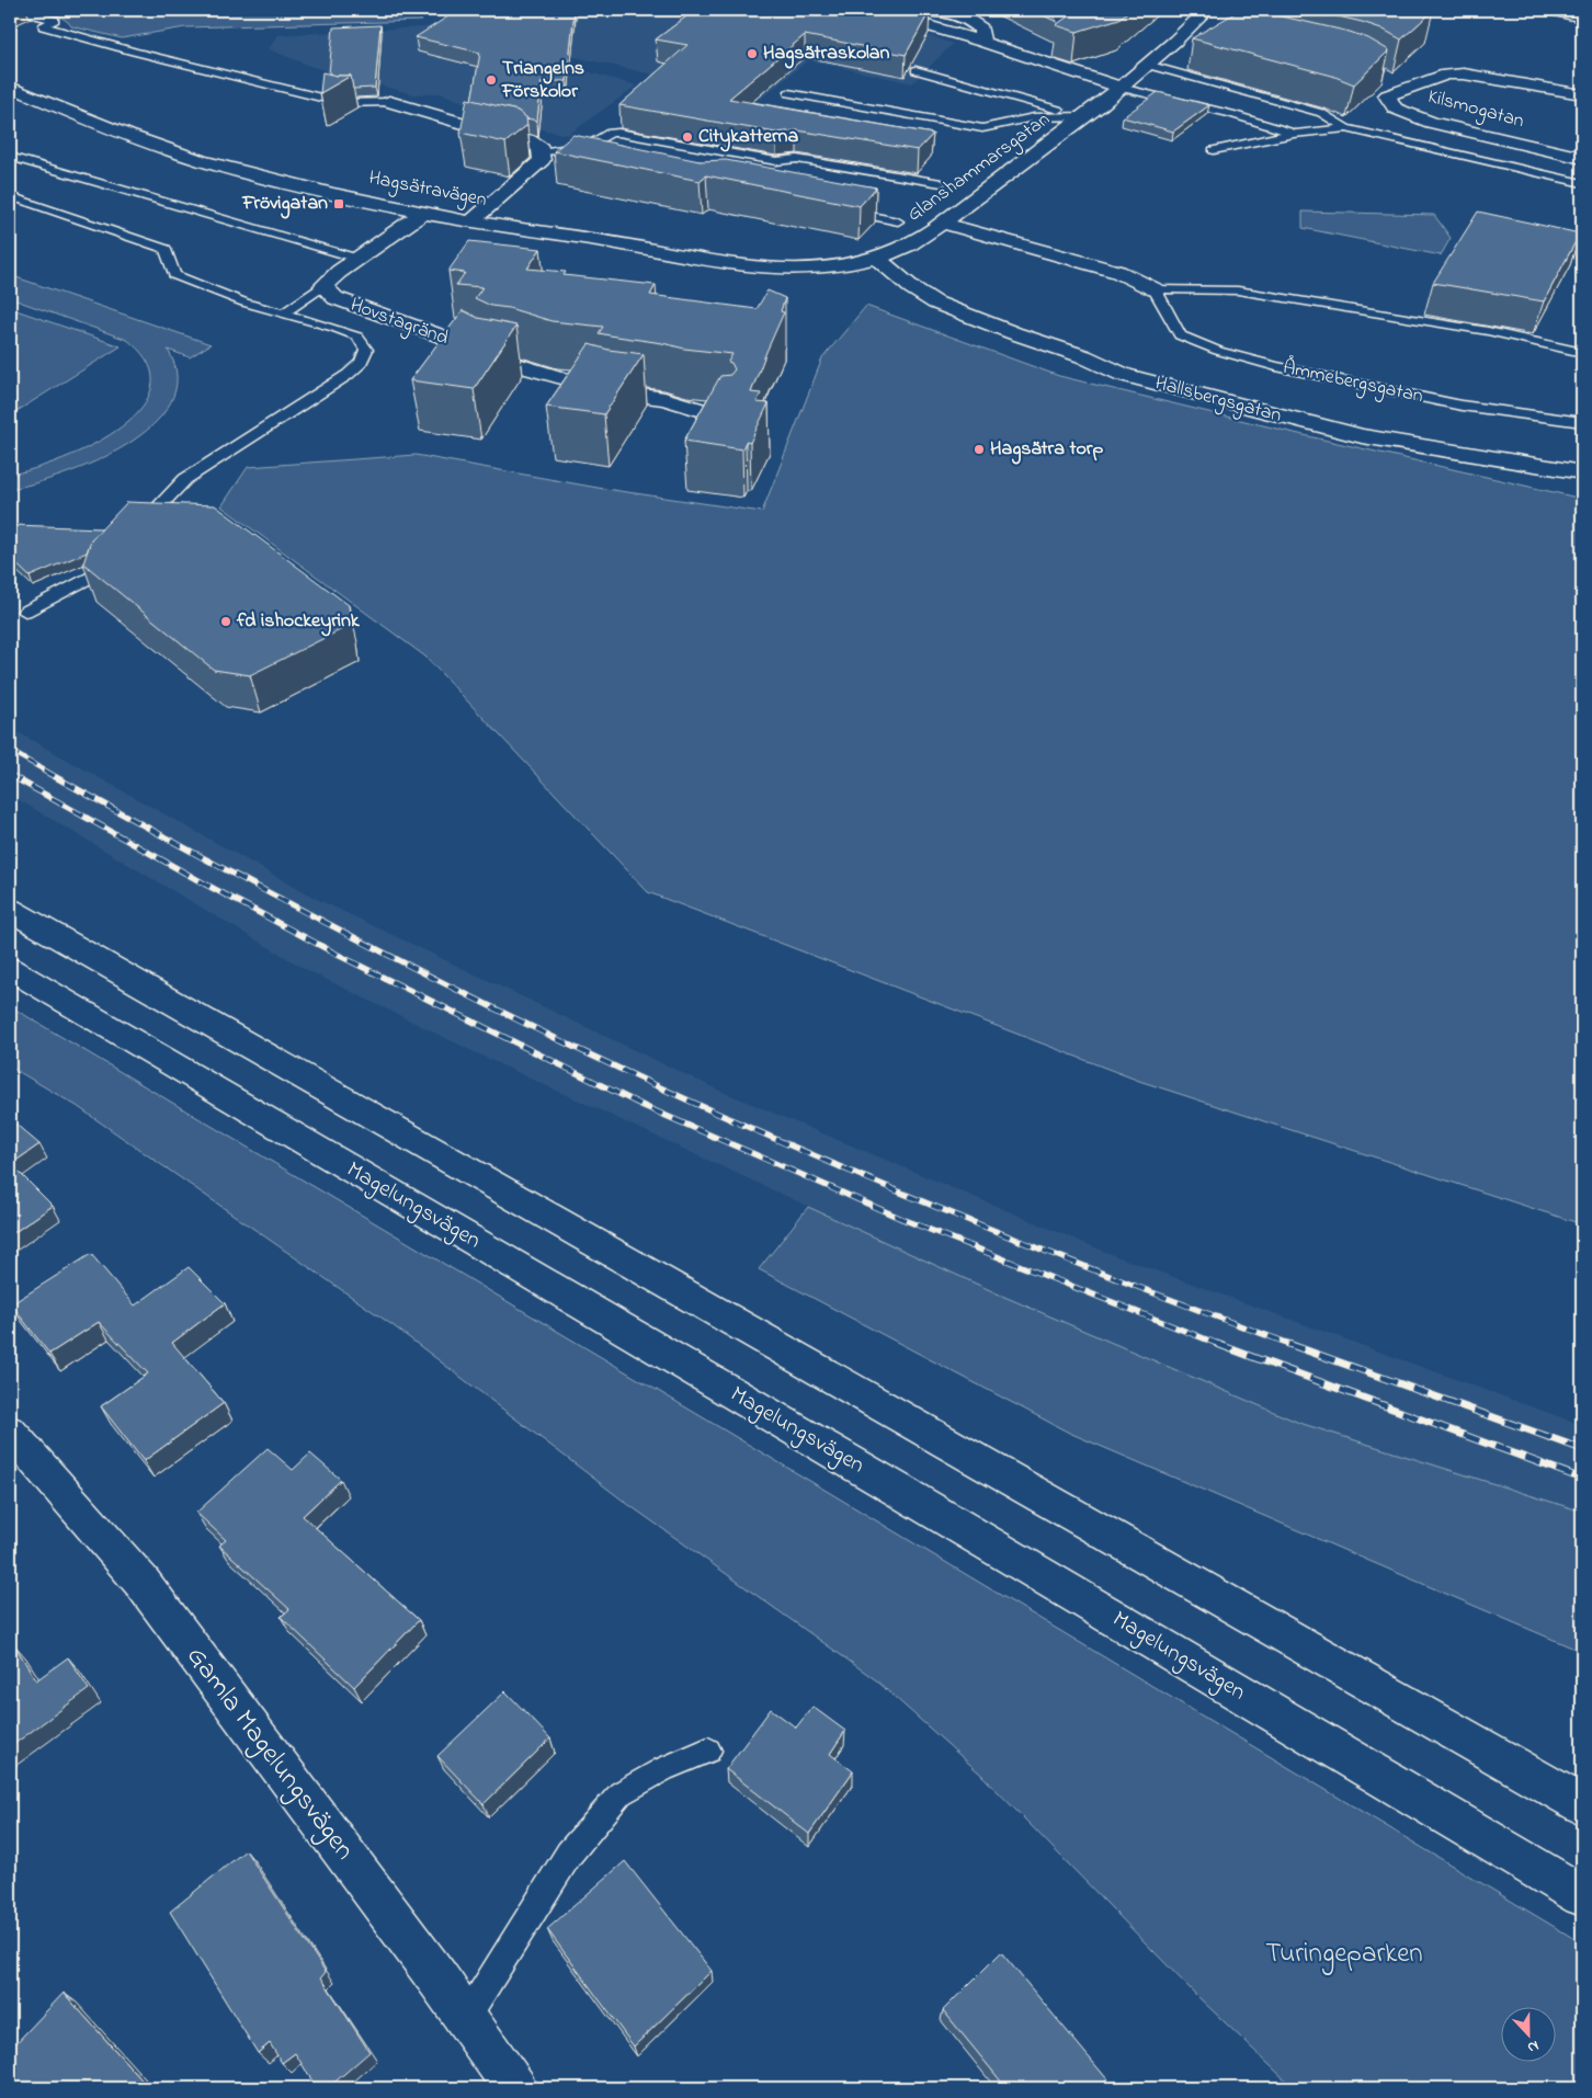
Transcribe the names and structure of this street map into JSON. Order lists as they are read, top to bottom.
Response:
{
  "streets": {
    "street": [
      "Kilsmogatan",
      "Glanshammarsgatan",
      "Hagsätravägen",
      "Hovstagränd",
      "Hallsbergsgatan",
      "Magelungsvägen",
      "Gamla Magelungsvägen"
    ],
    "lane": ["Åmmebergsgatan"]
  },
  "crossings": [
    ["Glanshammarsgatan", "Hagsätravägen"],
    ["Glanshammarsgatan", "Hallsbergsgatan"],
    ["Hagsätravägen", "Hovstagränd"]
  ],
  "parks": ["Turingeparken"],
  "places": {
    "other": [
      "Hagsätraskolan",
      "Triangelns Förskolor",
      "Citykatterna",
      "Hagsätra torp",
      "fd ishockeyrink"
    ],
    "transit": ["Frövigatan"]
  },
  "north": "bottom"
}
